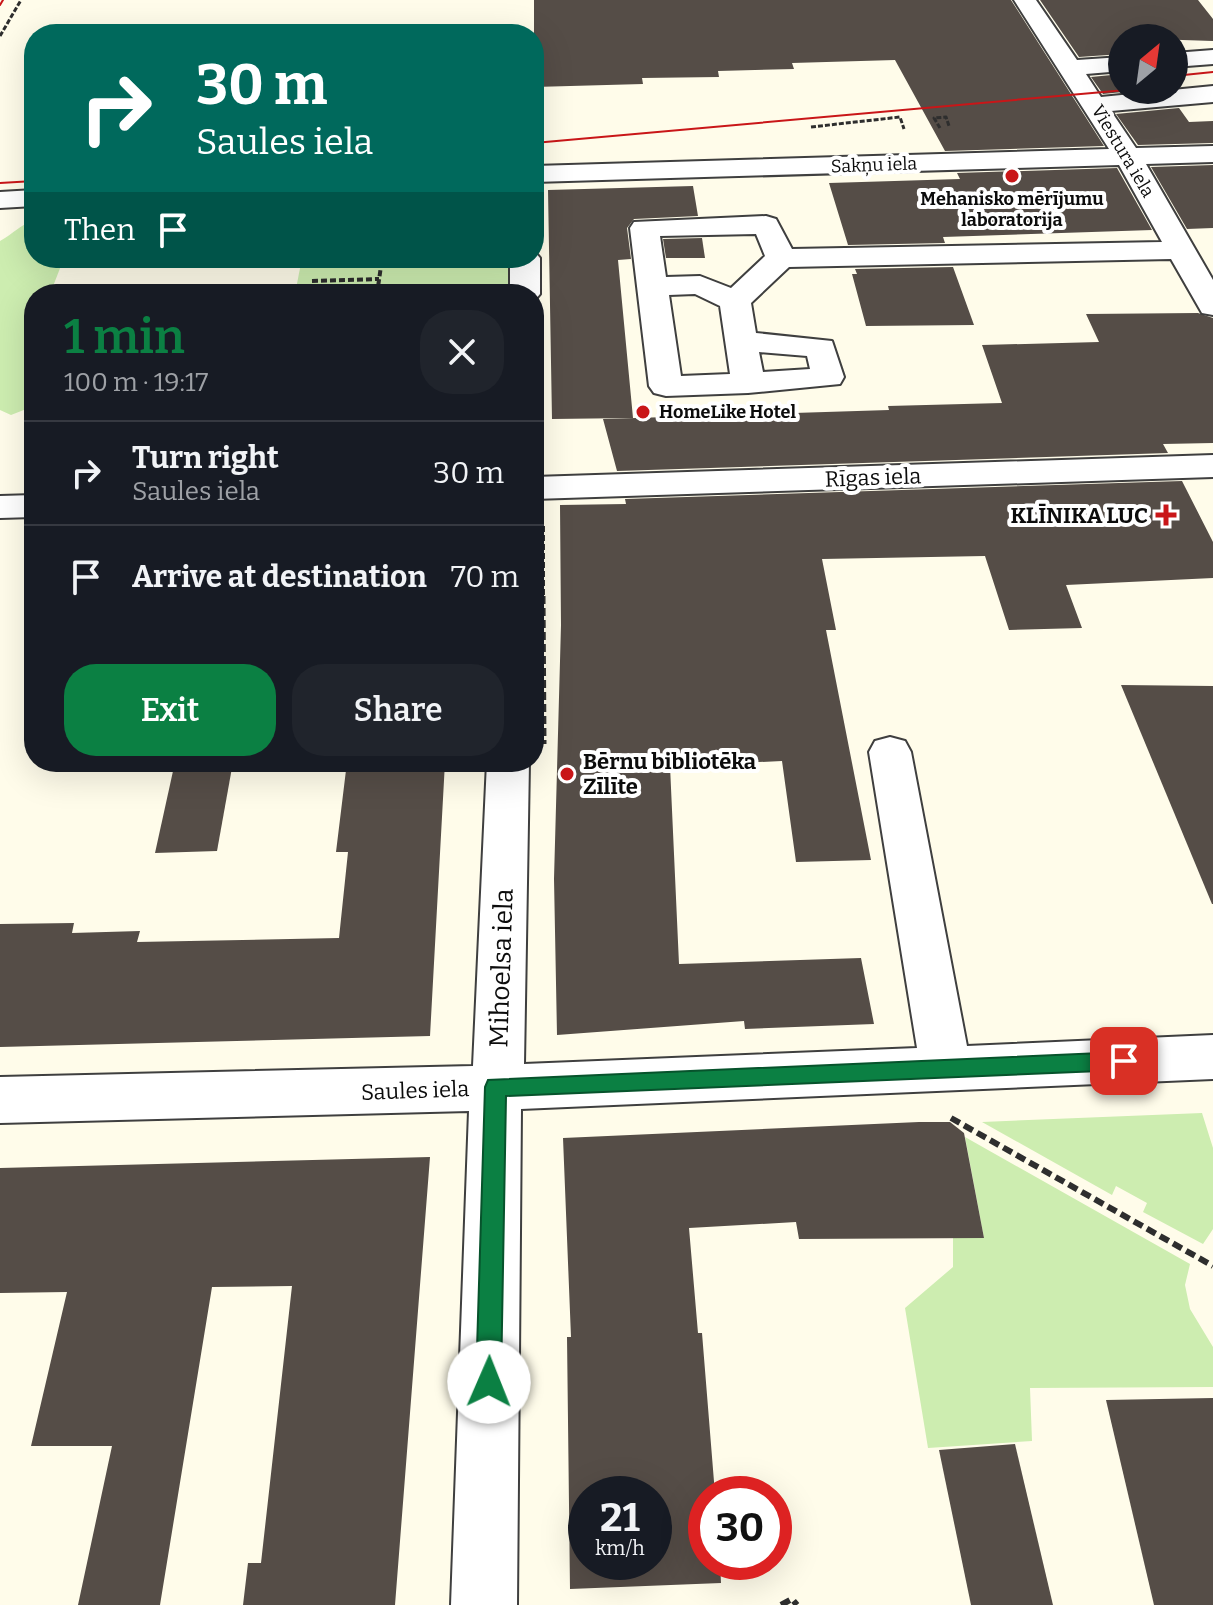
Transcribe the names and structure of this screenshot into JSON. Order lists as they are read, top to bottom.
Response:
{
  "streets": {
    "street": [
      "Viestura iela",
      "Sakņu iela",
      "Rīgas iela",
      "Mihoelsa iela",
      "Saules iela"
    ]
  },
  "crossings": [
    ["Viestura iela", "Sakņu iela"],
    ["Mihoelsa iela", "Saules iela"]
  ],
  "places": {
    "other": ["Mehanisko mērījumu laboratorija", "HomeLike Hotel", "Bērnu bibliotēka Zīlīte"],
    "health": ["KLĪNIKA LUC"]
  },
  "north": "top right",
  "page": {
    "turn": ["30 m", "Saules iela"],
    "then": "Then",
    "heading": ["1 min", "100 m · 19:17"],
    "list": [
      {
        "name": "Turn right",
        "note": "Saules iela",
        "value": "30 m"
      },
      {
        "name": "Arrive at destination",
        "value": "70 m"
      }
    ],
    "buttons": ["Exit", "Share"],
    "speed": "21 km/h",
    "limit": "30"
  }
}
